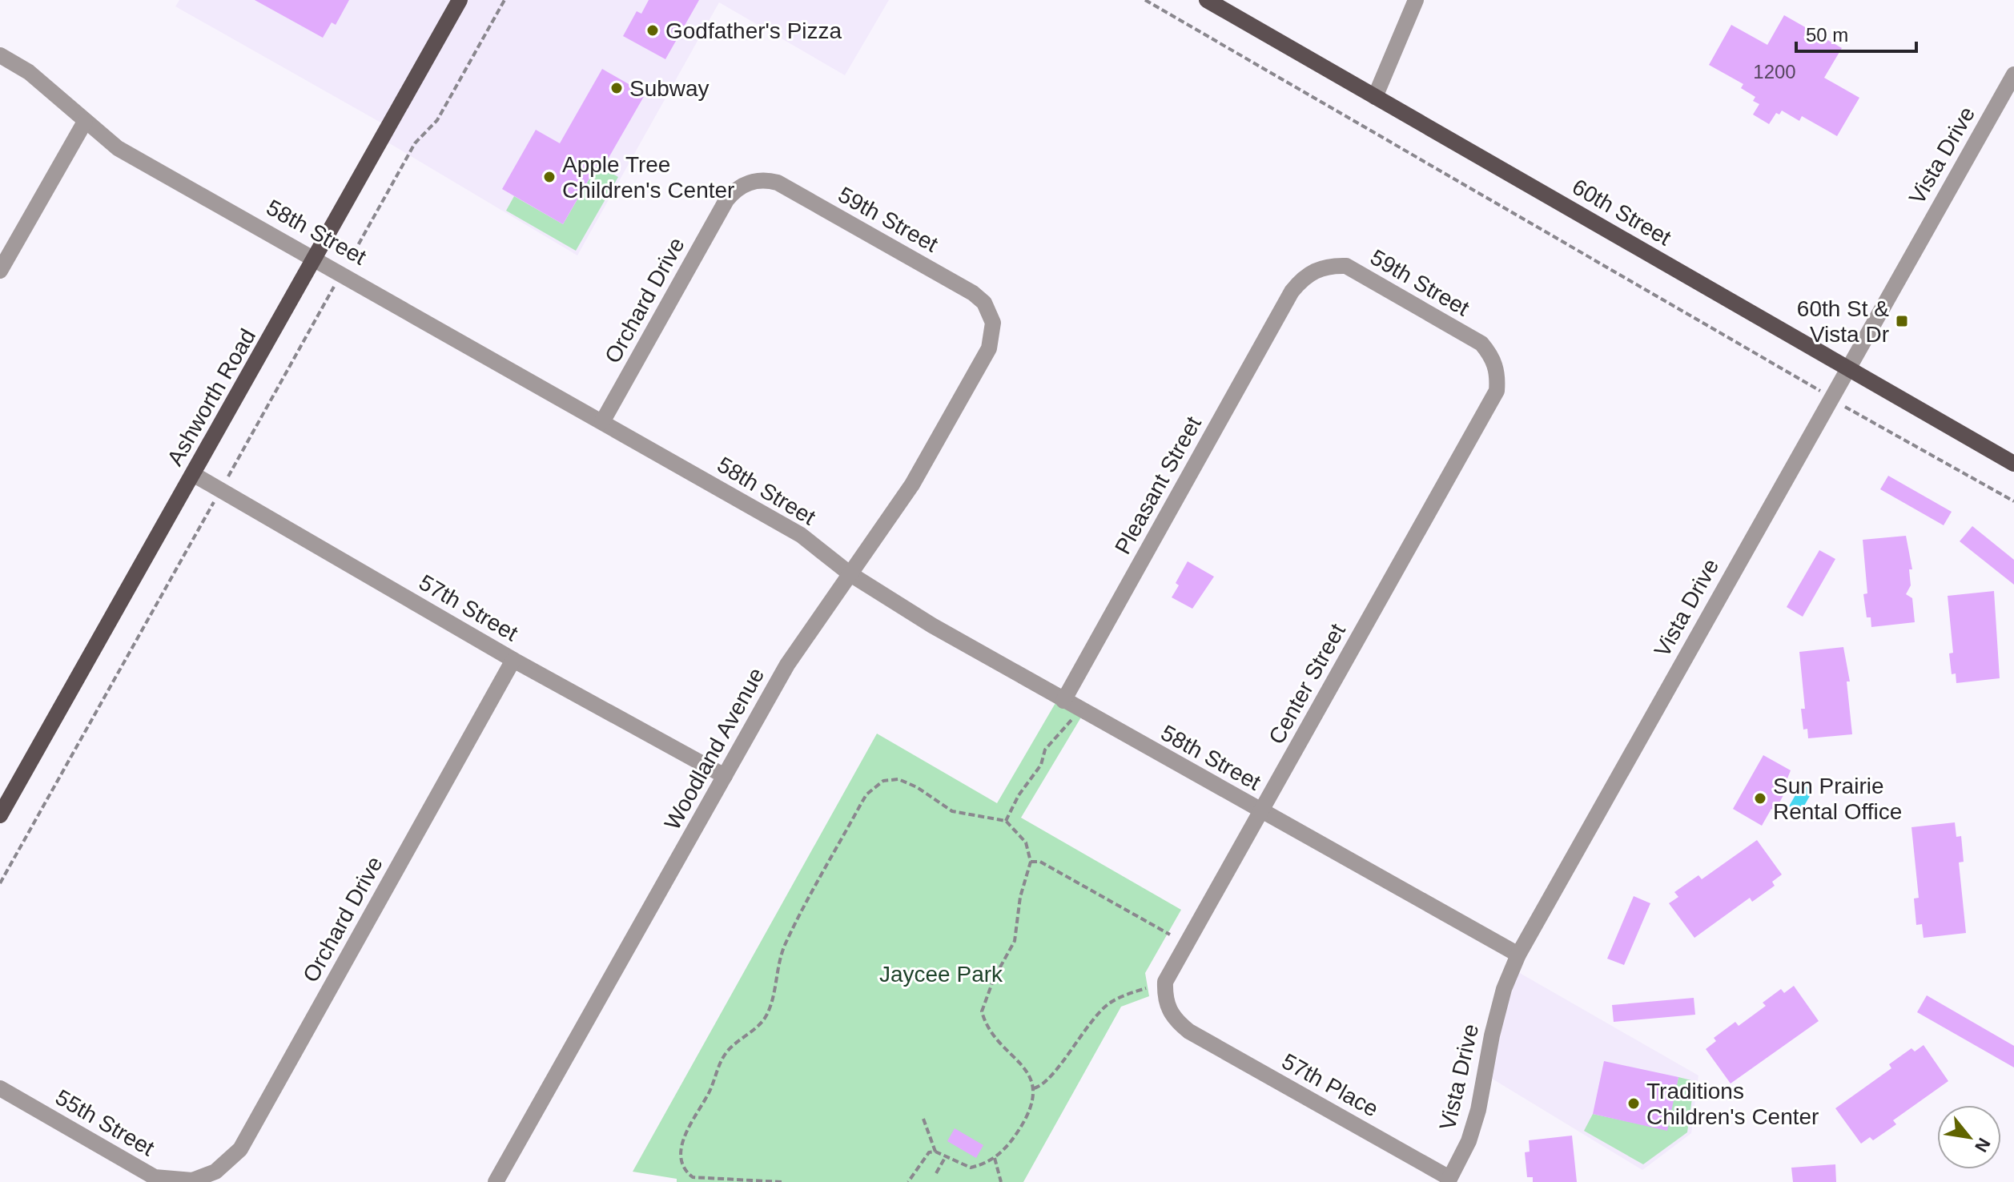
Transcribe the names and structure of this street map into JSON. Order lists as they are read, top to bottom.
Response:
{
  "streets": {
    "main road": ["60th Street", "Ashworth Road"],
    "street": [
      "Vista Drive",
      "59th Street",
      "58th Street",
      "Orchard Drive",
      "Pleasant Street",
      "57th Street",
      "Center Street",
      "Woodland Avenue",
      "57th Place",
      "55th Street"
    ]
  },
  "crossings": [
    ["Vista Drive", "60th Street"],
    ["Vista Drive", "58th Street"],
    ["Vista Drive", "57th Place"],
    ["59th Street", "Orchard Drive"],
    ["59th Street", "Pleasant Street"],
    ["59th Street", "Center Street"],
    ["59th Street", "Woodland Avenue"],
    ["58th Street", "Orchard Drive"],
    ["58th Street", "Ashworth Road"],
    ["58th Street", "Pleasant Street"],
    ["58th Street", "Center Street"],
    ["58th Street", "Woodland Avenue"],
    ["Orchard Drive", "57th Street"],
    ["Orchard Drive", "55th Street"],
    ["Ashworth Road", "57th Street"],
    ["57th Street", "Woodland Avenue"],
    ["Center Street", "57th Place"]
  ],
  "parks": ["Jaycee Park"],
  "places": {
    "other": [
      "Godfather's Pizza",
      "Subway",
      "Apple Tree Children's Center",
      "Sun Prairie Rental Office",
      "Traditions Children's Center"
    ],
    "transit": ["60th St & Vista Dr"]
  },
  "house_numbers": ["1200"],
  "scale_bar": "50 m",
  "north": "bottom right"
}
